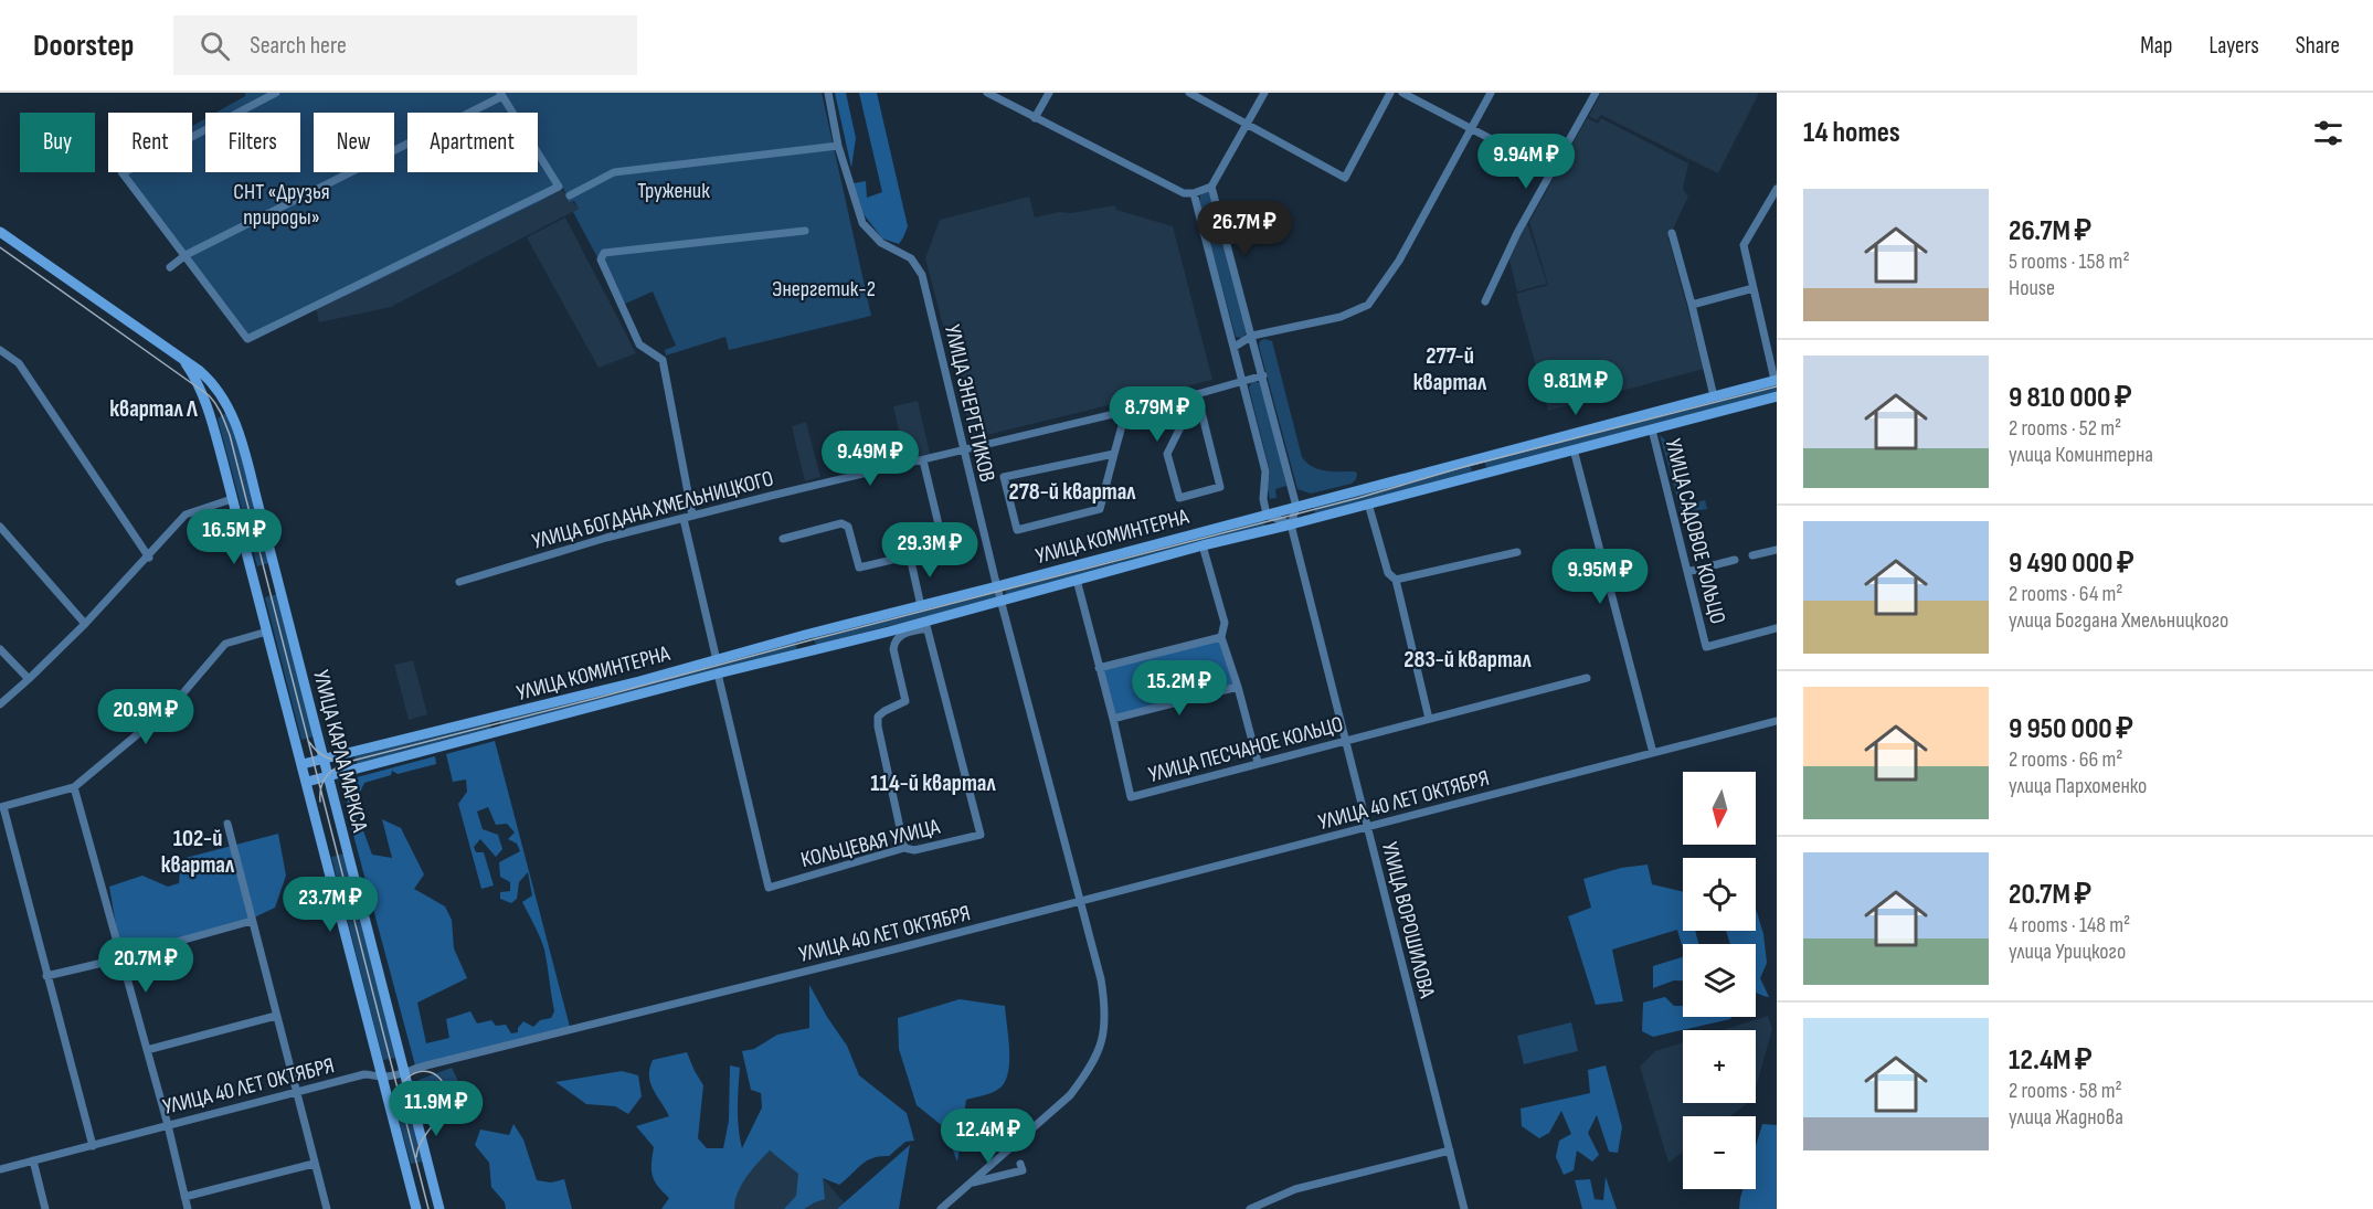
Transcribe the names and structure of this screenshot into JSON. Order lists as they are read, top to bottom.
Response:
{
  "streets": {
    "street": [
      "УЛИЦА ЭНЕРГЕТИКОВ",
      "УЛИЦА БОГДАНА ХМЕЛЬНИЦКОГО",
      "УЛИЦА САДОВОЕ КОЛЬЦО",
      "УЛИЦА КОМИНТЕРНА",
      "УЛИЦА ПЕСЧАНОЕ КОЛЬЦО",
      "УЛИЦА КАРЛА МАРКСА",
      "УЛИЦА 40 ЛЕТ ОКТЯБРЯ",
      "КОЛЬЦЕВАЯ УЛИЦА",
      "УЛИЦА ВОРОШИЛОВА"
    ]
  },
  "crossings": [
    ["УЛИЦА ЭНЕРГЕТИКОВ", "УЛИЦА БОГДАНА ХМЕЛЬНИЦКОГО"],
    ["УЛИЦА ЭНЕРГЕТИКОВ", "УЛИЦА КОМИНТЕРНА"],
    ["УЛИЦА ЭНЕРГЕТИКОВ", "УЛИЦА 40 ЛЕТ ОКТЯБРЯ"],
    ["УЛИЦА САДОВОЕ КОЛЬЦО", "УЛИЦА КОМИНТЕРНА"],
    ["УЛИЦА КОМИНТЕРНА", "УЛИЦА ПЕСЧАНОЕ КОЛЬЦО"],
    ["УЛИЦА КОМИНТЕРНА", "УЛИЦА КАРЛА МАРКСА"],
    ["УЛИЦА КОМИНТЕРНА", "КОЛЬЦЕВАЯ УЛИЦА"],
    ["УЛИЦА КОМИНТЕРНА", "УЛИЦА ВОРОШИЛОВА"],
    ["УЛИЦА ПЕСЧАНОЕ КОЛЬЦО", "УЛИЦА ВОРОШИЛОВА"],
    ["УЛИЦА КАРЛА МАРКСА", "УЛИЦА 40 ЛЕТ ОКТЯБРЯ"],
    ["УЛИЦА 40 ЛЕТ ОКТЯБРЯ", "УЛИЦА ВОРОШИЛОВА"]
  ],
  "districts": [
    "277-й квартал",
    "квартал Л",
    "278-й квартал",
    "283-й квартал",
    "114-й квартал",
    "102-й квартал"
  ],
  "parks": ["Труженик", "СНТ «Друзья природы»", "Энергетик-2"],
  "north": "bottom",
  "page": {
    "header": "Doorstep",
    "search": "Search here",
    "nav": ["Map", "Layers", "Share"],
    "heading": "14 homes",
    "chip": [
      "Buy",
      "Rent",
      "Filters",
      "New",
      "Apartment"
    ],
    "price": [
      "9.94M ₽",
      "26.7M ₽",
      "9.81M ₽",
      "8.79M ₽",
      "9.49M ₽",
      "16.5M ₽",
      "29.3M ₽",
      "9.95M ₽",
      "15.2M ₽",
      "20.9M ₽",
      "23.7M ₽",
      "20.7M ₽",
      "11.9M ₽",
      "12.4M ₽"
    ],
    "list": [
      {
        "name": "26.7M ₽",
        "note": "5 rooms · 158 m² · House"
      },
      {
        "name": "9 810 000 ₽",
        "note": "2 rooms · 52 m² · улица Коминтерна"
      },
      {
        "name": "9 490 000 ₽",
        "note": "2 rooms · 64 m² · улица Богдана Хмельницкого"
      },
      {
        "name": "9 950 000 ₽",
        "note": "2 rooms · 66 m² · улица Пархоменко"
      },
      {
        "name": "20.7M ₽",
        "note": "4 rooms · 148 m² · улица Урицкого"
      },
      {
        "name": "12.4M ₽",
        "note": "2 rooms · 58 m² · улица Жаднова"
      }
    ],
    "map_buttons": ["+", "−"]
  }
}
